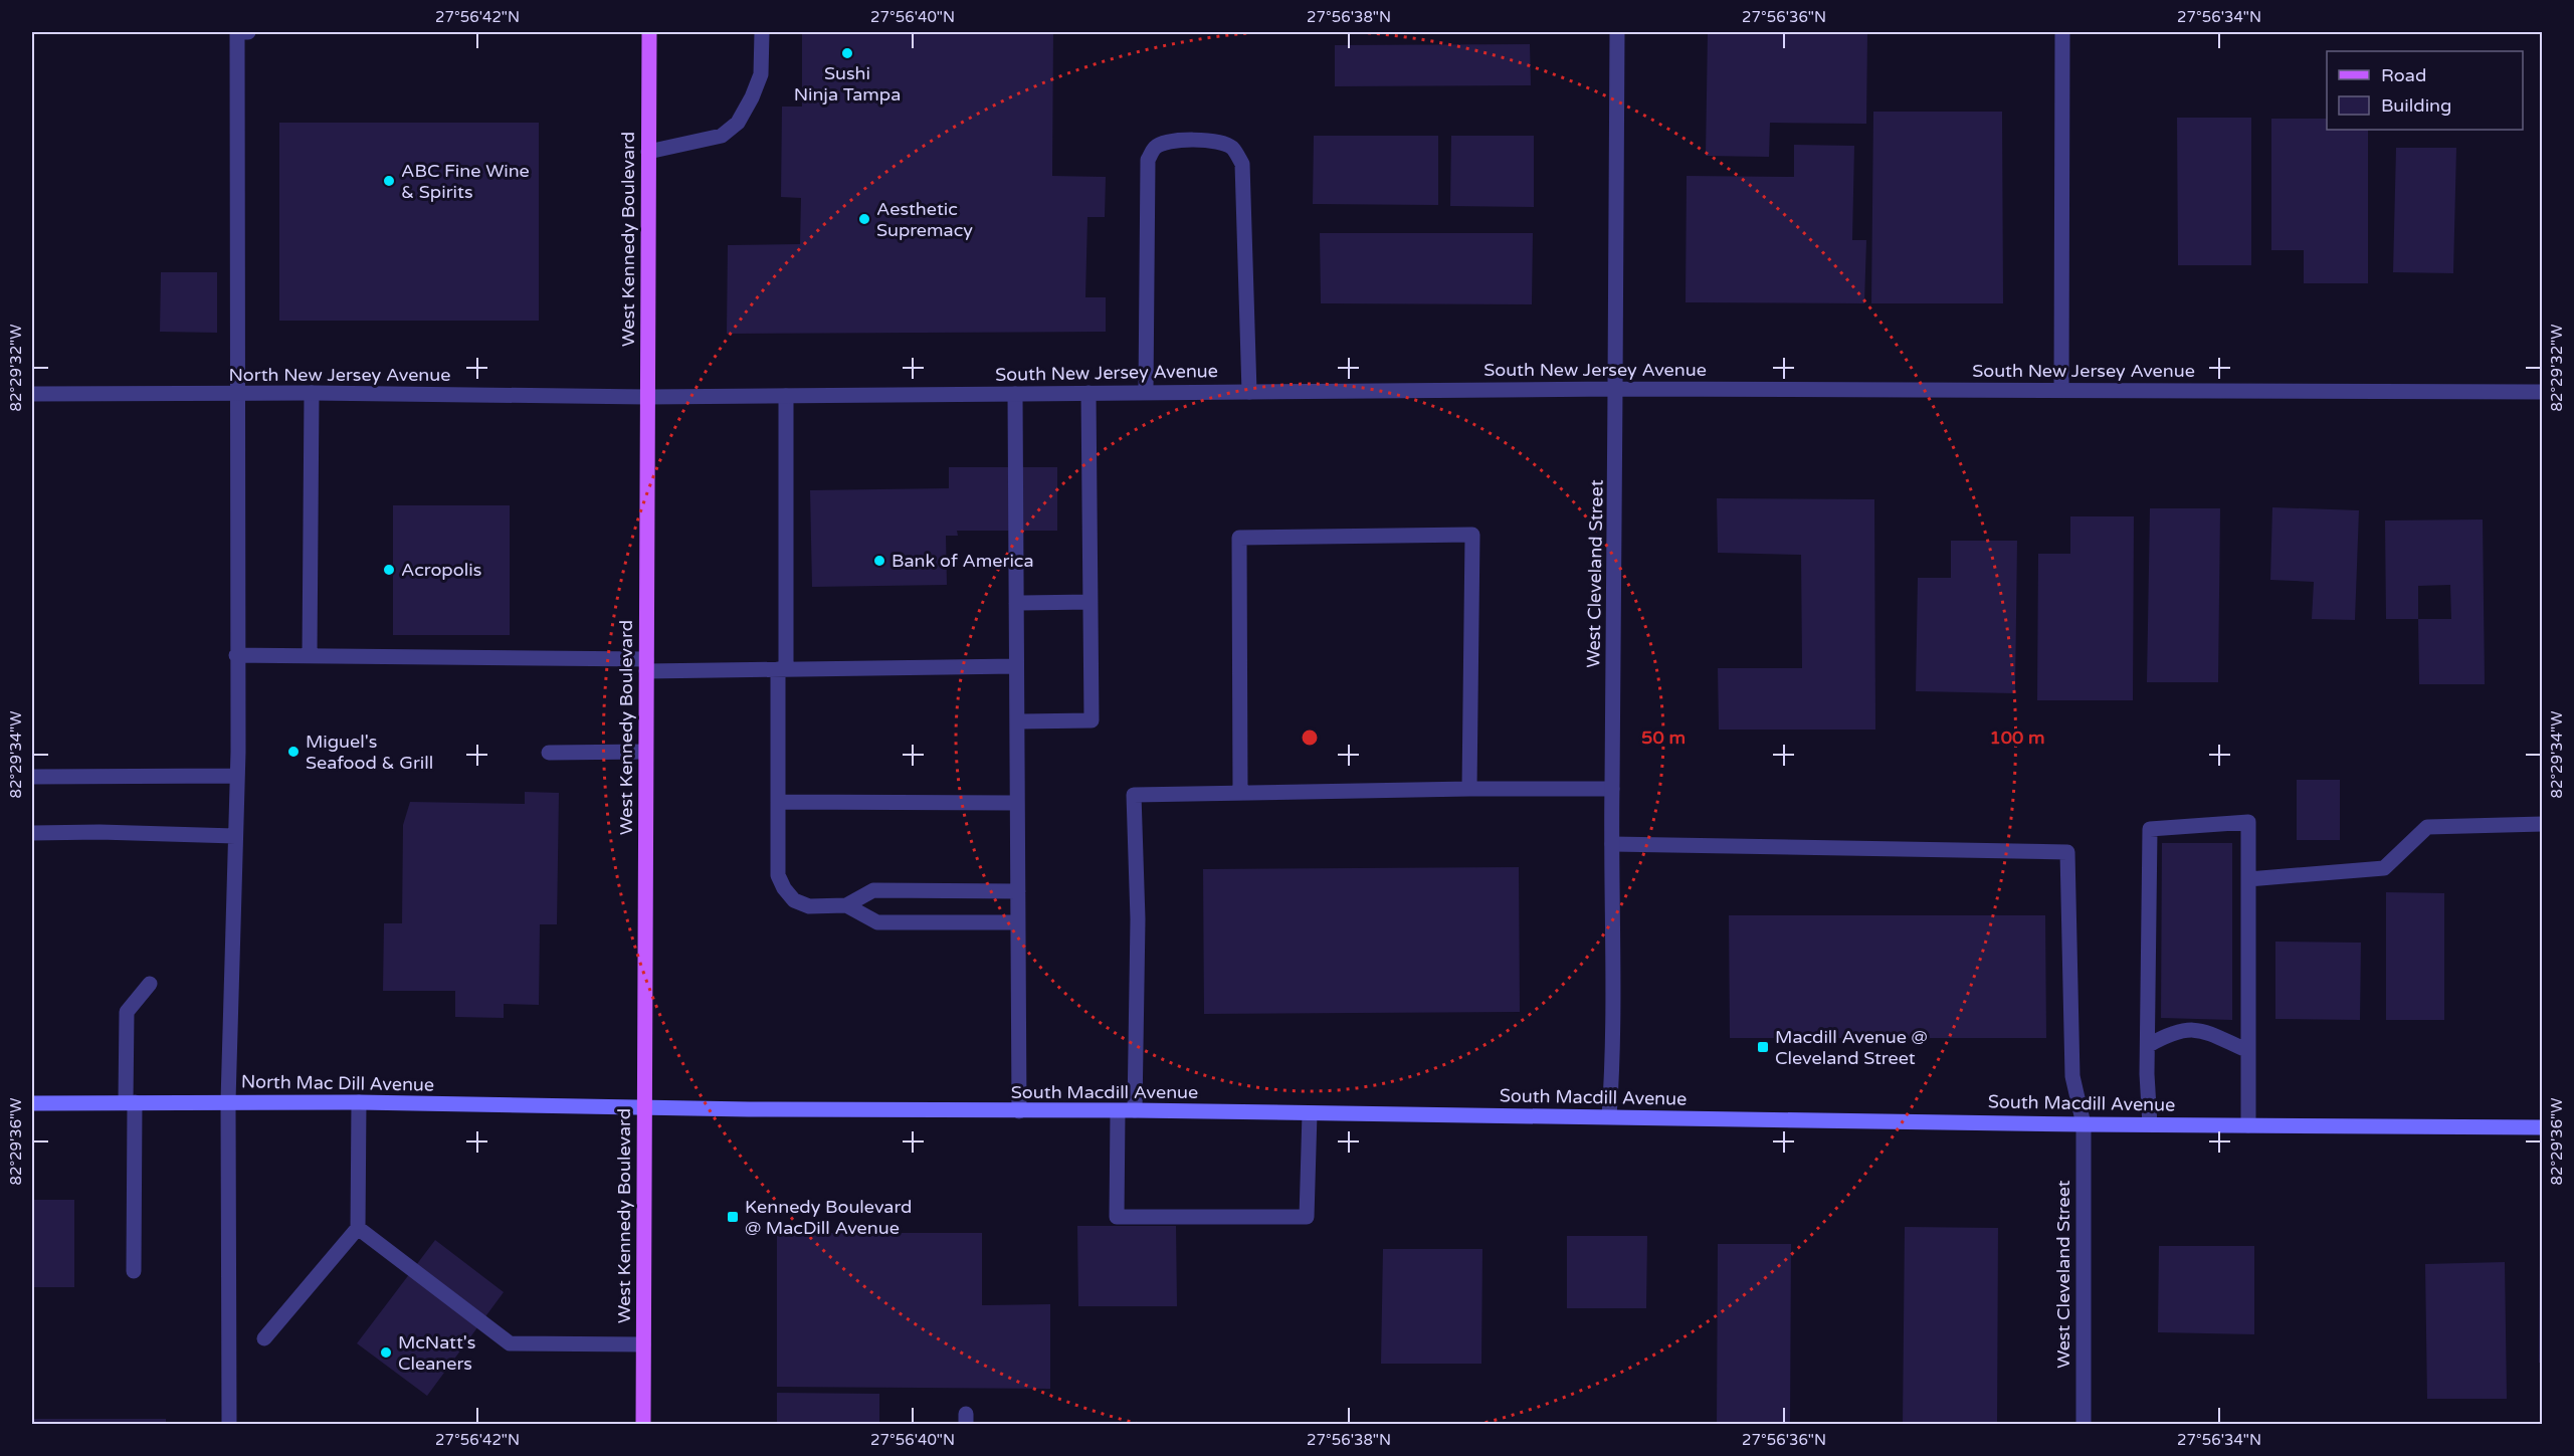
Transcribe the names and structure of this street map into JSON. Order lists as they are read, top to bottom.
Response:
{
  "streets": {
    "main road": ["West Kennedy Boulevard"],
    "street": [
      "South New Jersey Avenue",
      "North New Jersey Avenue",
      "West Cleveland Street",
      "North Mac Dill Avenue",
      "South Macdill Avenue"
    ]
  },
  "crossings": [
    ["West Kennedy Boulevard", "South New Jersey Avenue"],
    ["West Kennedy Boulevard", "North New Jersey Avenue"],
    ["West Kennedy Boulevard", "North Mac Dill Avenue"],
    ["West Kennedy Boulevard", "South Macdill Avenue"],
    ["South New Jersey Avenue", "North New Jersey Avenue"],
    ["South New Jersey Avenue", "West Cleveland Street"],
    ["West Cleveland Street", "South Macdill Avenue"],
    ["North Mac Dill Avenue", "South Macdill Avenue"]
  ],
  "places": {
    "other": [
      "Sushi Ninja Tampa",
      "ABC Fine Wine & Spirits",
      "Aesthetic Supremacy",
      "Bank of America",
      "Acropolis",
      "Miguel's Seafood & Grill",
      "McNatt's Cleaners"
    ],
    "transit": ["Macdill Avenue @ Cleveland Street", "Kennedy Boulevard @ MacDill Avenue"]
  },
  "legend": ["Road", "Building"],
  "coordinates": [
    "27°56'42\"N",
    "27°56'40\"N",
    "27°56'38\"N",
    "27°56'36\"N",
    "27°56'34\"N",
    "82°29'32\"W",
    "82°29'34\"W",
    "82°29'36\"W"
  ],
  "rings": ["50 m", "100 m"]
}
